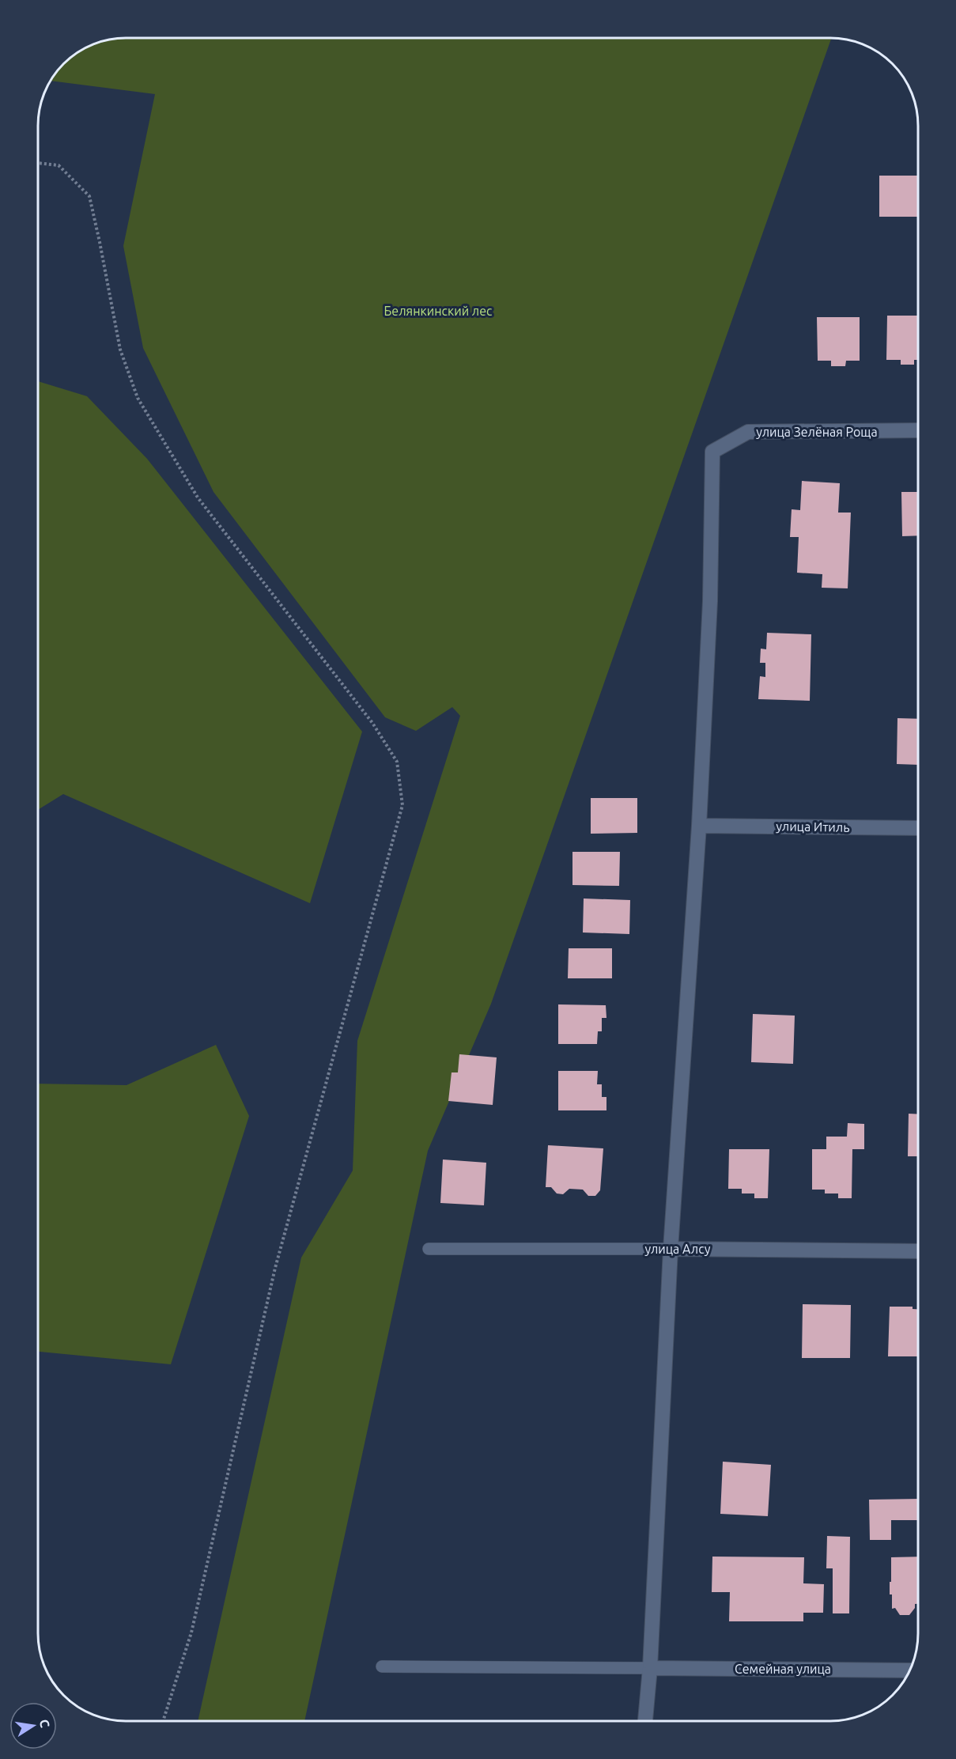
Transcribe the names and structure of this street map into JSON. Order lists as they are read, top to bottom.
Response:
{
  "streets": {
    "street": [
      "улица Зелёная Роща",
      "улица Итиль",
      "улица Алсу",
      "Семейная улица"
    ]
  },
  "crossings": [
    ["улица Зелёная Роща", "улица Итиль"]
  ],
  "parks": ["Белянкинский лес"],
  "north": "right"
}
